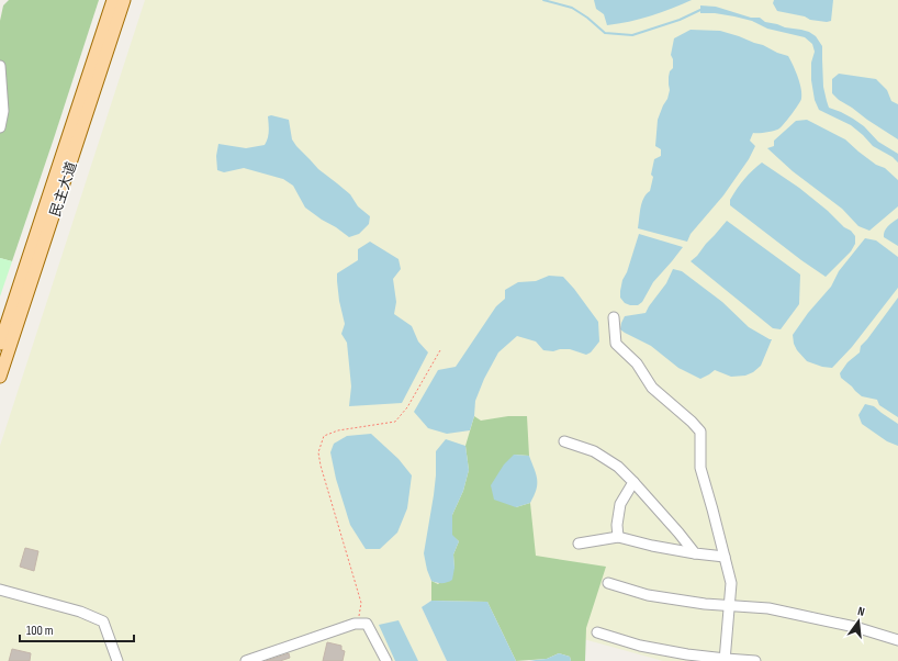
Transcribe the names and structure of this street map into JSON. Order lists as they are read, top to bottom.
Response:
{
  "streets": {
    "main road": ["民主大道"]
  },
  "scale_bar": "100 m",
  "north": "top"
}
